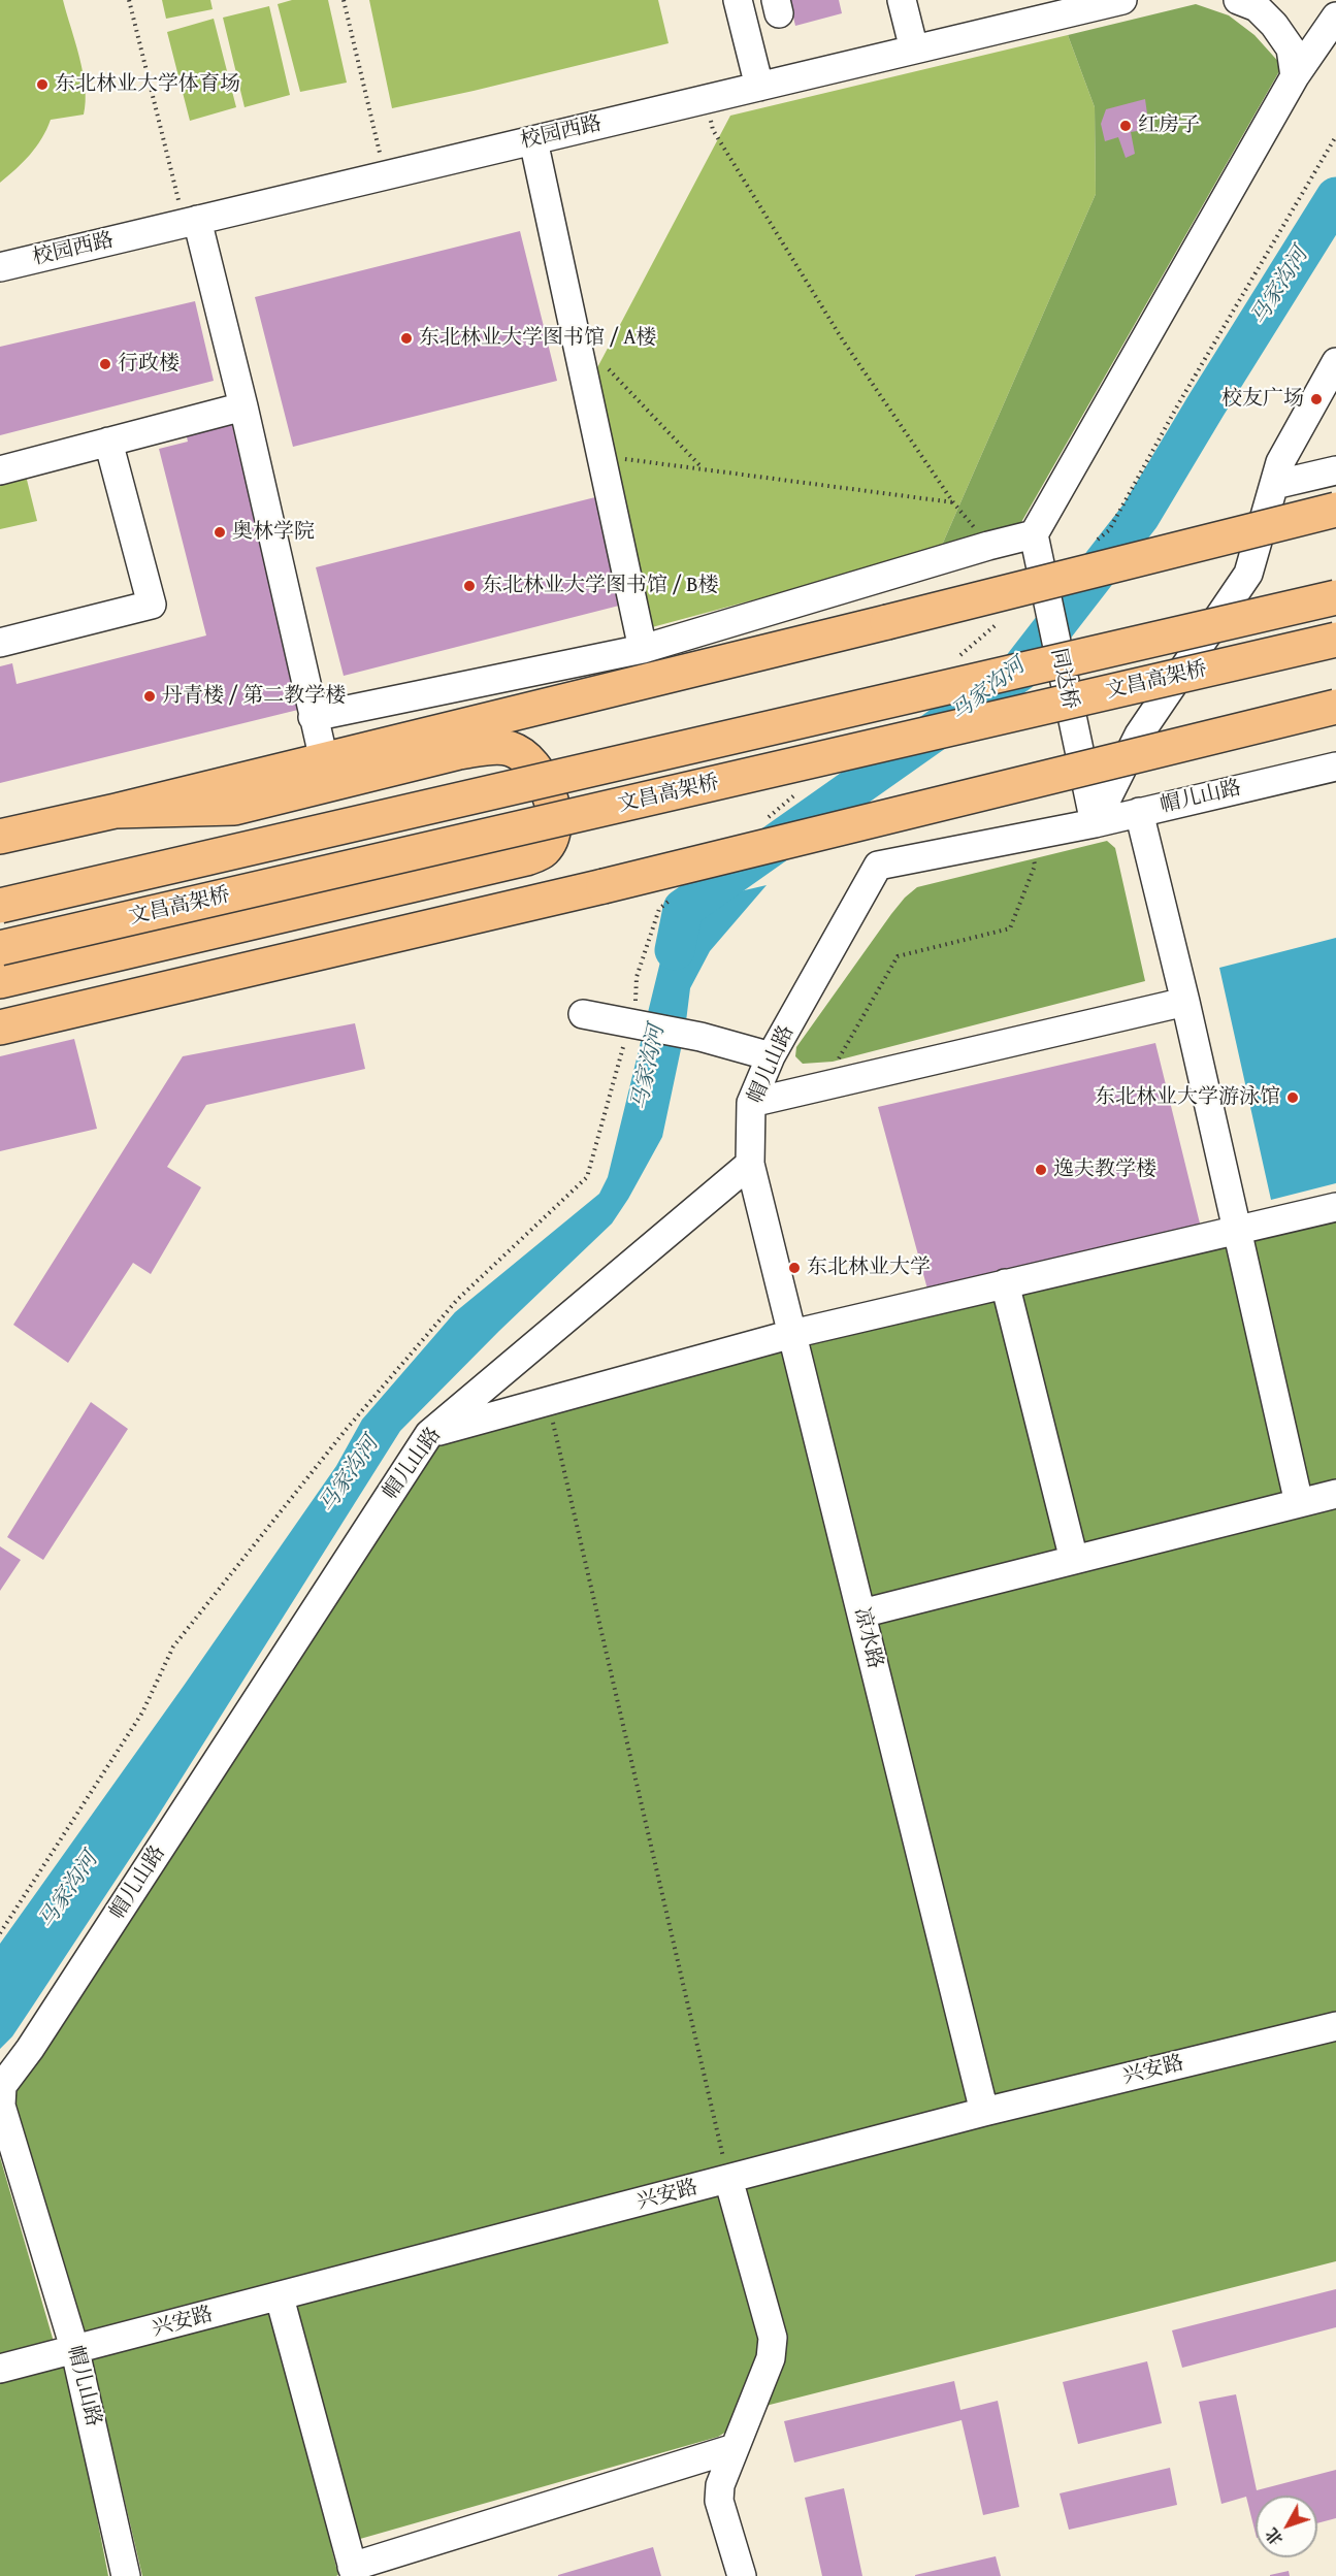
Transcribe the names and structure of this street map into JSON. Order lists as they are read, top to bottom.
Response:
{
  "streets": {
    "main road": ["文昌高架桥"],
    "street": [
      "校园西路",
      "同达桥",
      "帽儿山路",
      "凉水路",
      "兴安路"
    ]
  },
  "crossings": [
    ["同达桥", "帽儿山路"],
    ["帽儿山路", "凉水路"],
    ["帽儿山路", "兴安路"],
    ["凉水路", "兴安路"]
  ],
  "water": ["马家沟河"],
  "places": [
    "东北林业大学体育场",
    "红房子",
    "东北林业大学图书馆 / A楼",
    "行政楼",
    "校友广场",
    "奥林学院",
    "东北林业大学图书馆 / B楼",
    "丹青楼 / 第二教学楼",
    "东北林业大学游泳馆",
    "逸夫教学楼",
    "东北林业大学"
  ],
  "north": "bottom left"
}
